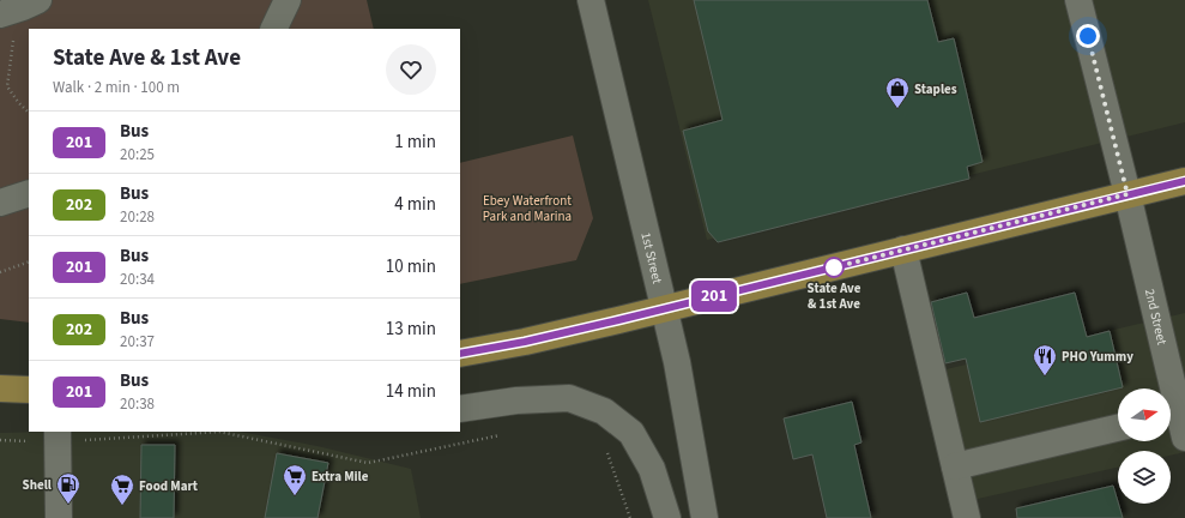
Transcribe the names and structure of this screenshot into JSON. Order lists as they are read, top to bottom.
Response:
{
  "streets": {
    "street": ["1st Street", "2nd Street"]
  },
  "parks": ["Ebey Waterfront Park and Marina"],
  "places": {
    "shop": ["Staples"],
    "other": ["State Ave & 1st Ave"],
    "restaurant": ["PHO Yummy"],
    "supermarket": ["Extra Mile", "Food Mart"],
    "fuel station": ["Shell"]
  },
  "lines": ["bus line 201"],
  "north": "right",
  "page": {
    "on_map": "201",
    "heading": ["State Ave & 1st Ave", "Walk · 2 min · 100 m"],
    "list": [
      {
        "mark": "201",
        "name": "Bus",
        "note": "20:25",
        "value": "1 min"
      },
      {
        "mark": "202",
        "name": "Bus",
        "note": "20:28",
        "value": "4 min"
      },
      {
        "mark": "201",
        "name": "Bus",
        "note": "20:34",
        "value": "10 min"
      },
      {
        "mark": "202",
        "name": "Bus",
        "note": "20:37",
        "value": "13 min"
      },
      {
        "mark": "201",
        "name": "Bus",
        "note": "20:38",
        "value": "14 min"
      }
    ]
  }
}
